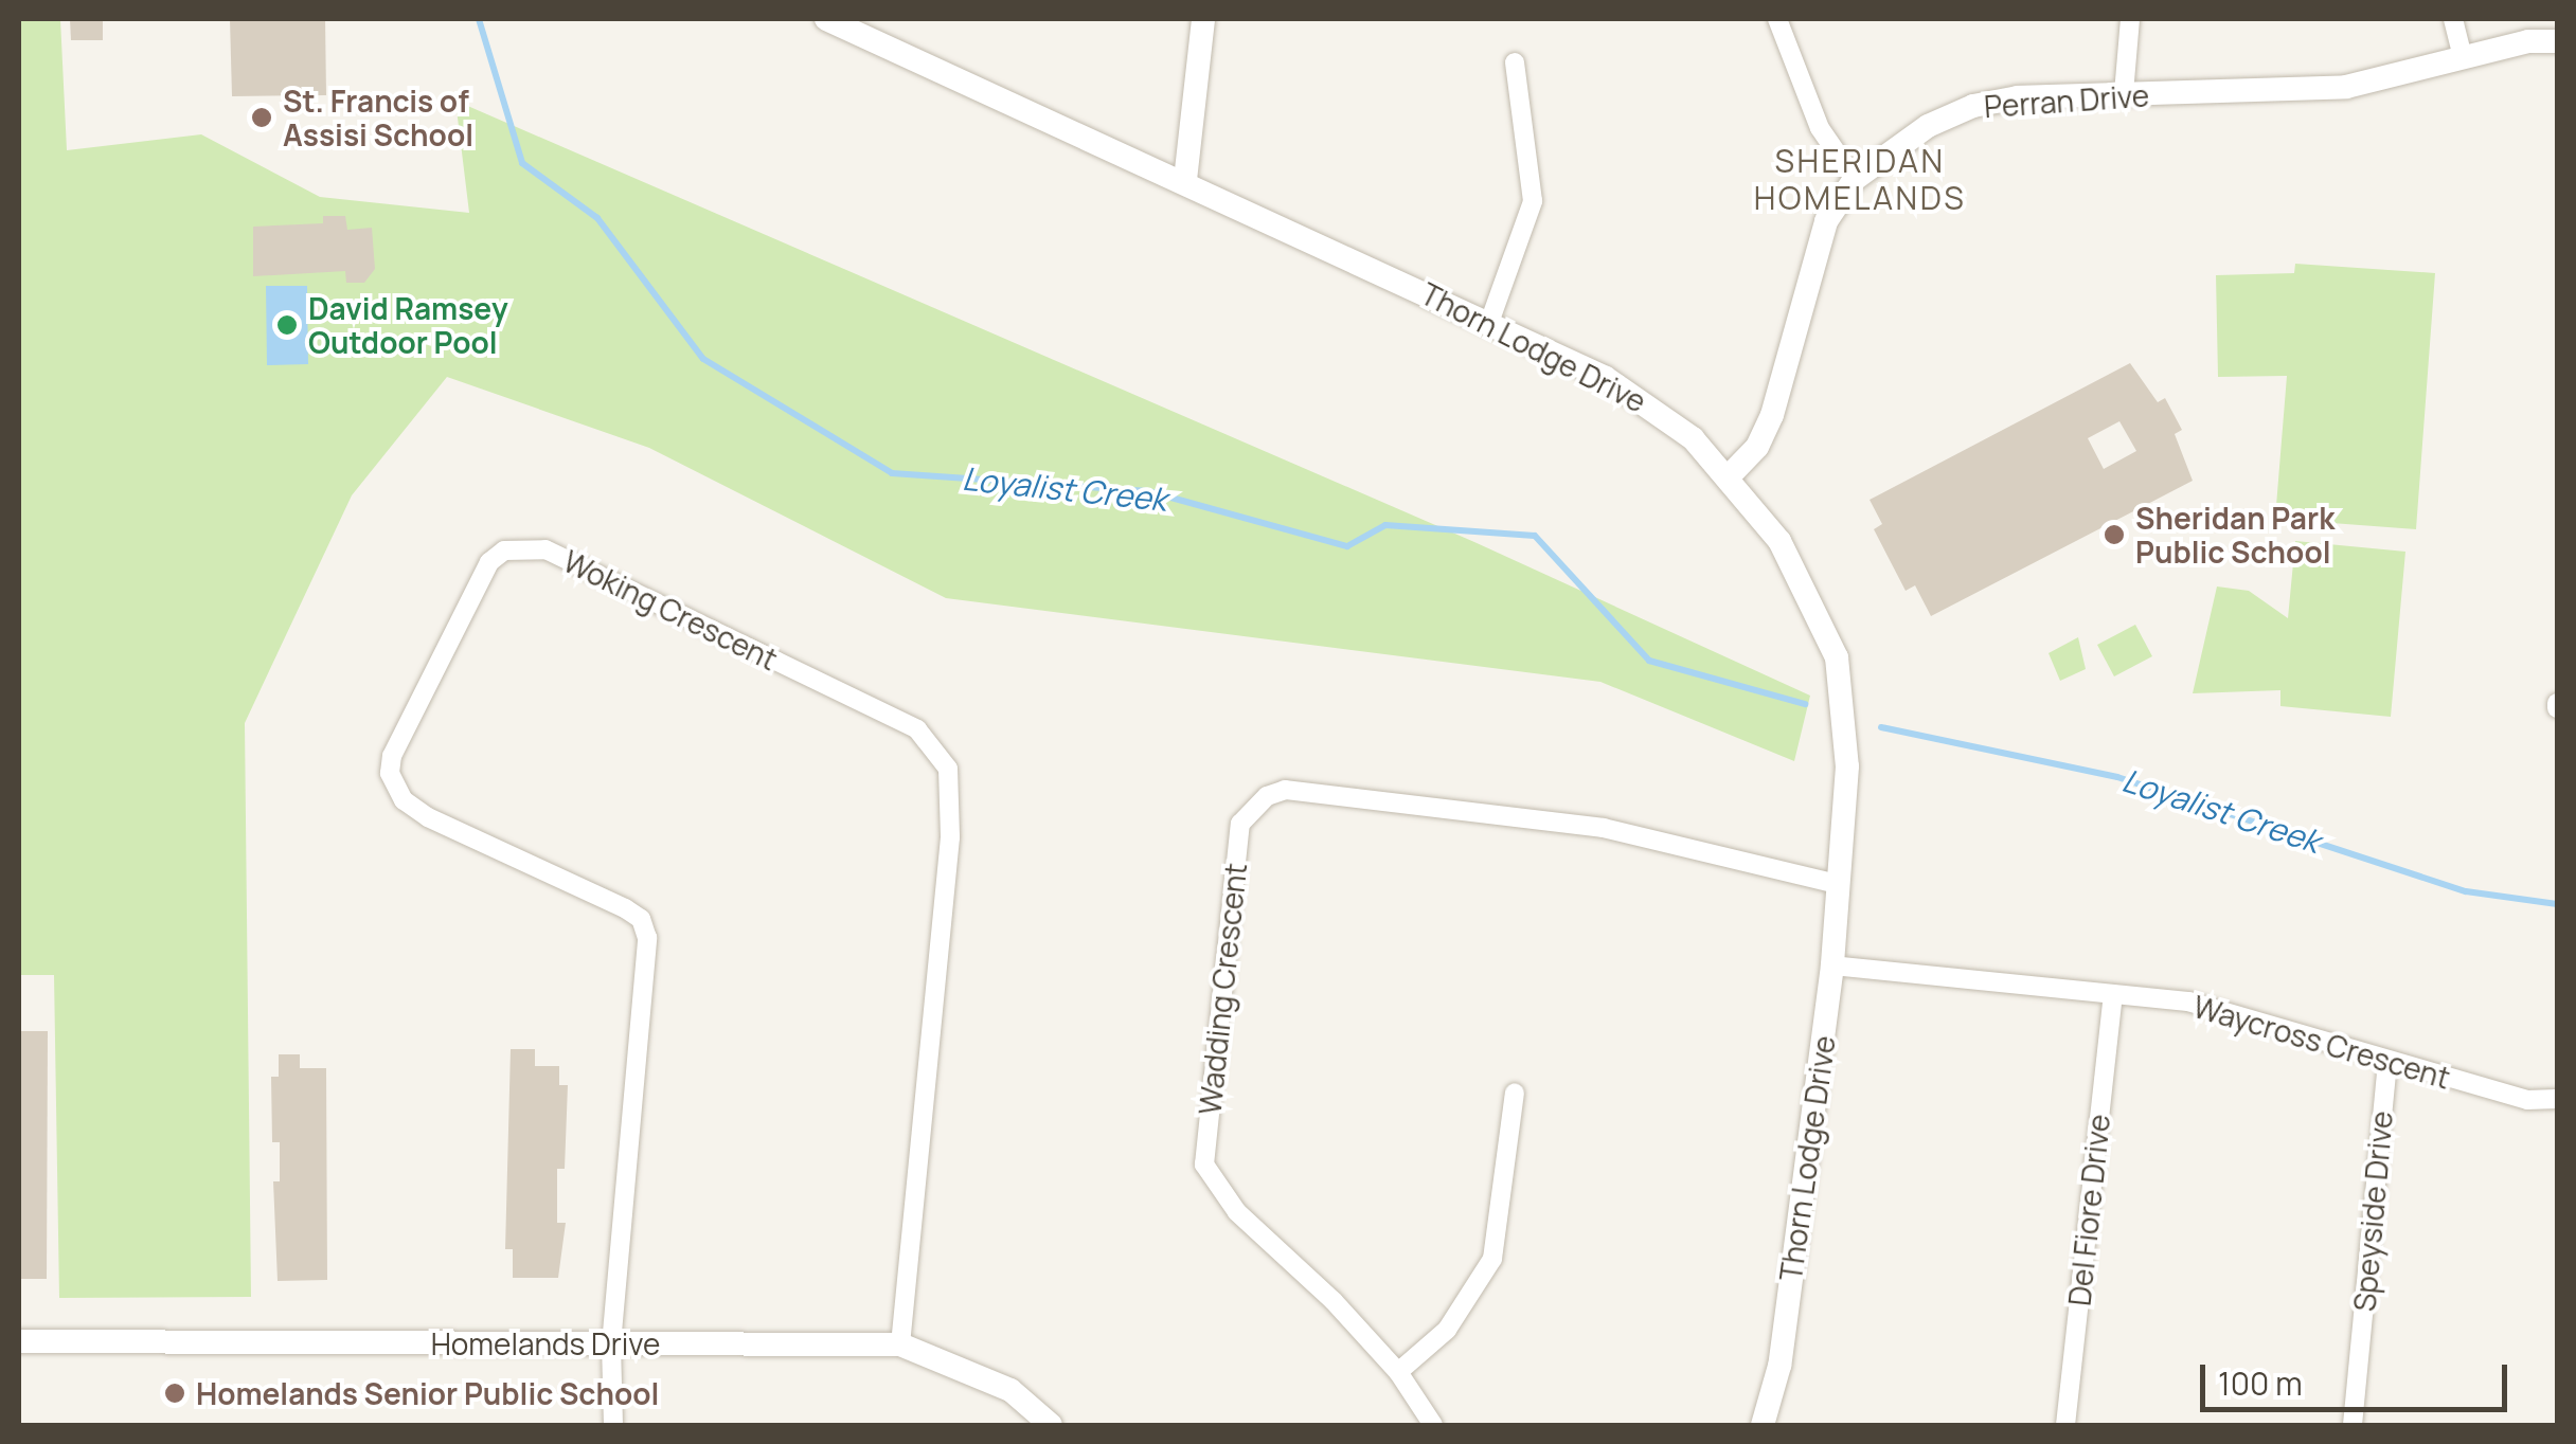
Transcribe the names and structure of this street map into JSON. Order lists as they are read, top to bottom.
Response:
{
  "streets": {
    "street": [
      "Perran Drive",
      "Thorn Lodge Drive",
      "Woking Crescent",
      "Wadding Crescent",
      "Waycross Crescent",
      "Del Fiore Drive",
      "Speyside Drive",
      "Homelands Drive"
    ]
  },
  "crossings": [
    ["Perran Drive", "Thorn Lodge Drive"],
    ["Thorn Lodge Drive", "Wadding Crescent"],
    ["Thorn Lodge Drive", "Waycross Crescent"],
    ["Woking Crescent", "Homelands Drive"],
    ["Waycross Crescent", "Del Fiore Drive"],
    ["Waycross Crescent", "Speyside Drive"]
  ],
  "districts": ["SHERIDAN HOMELANDS"],
  "water": ["Loyalist Creek"],
  "places": [
    "St. Francis of Assisi School",
    "David Ramsey Outdoor Pool",
    "Sheridan Park Public School",
    "Homelands Senior Public School"
  ],
  "scale_bar": "100 m"
}
